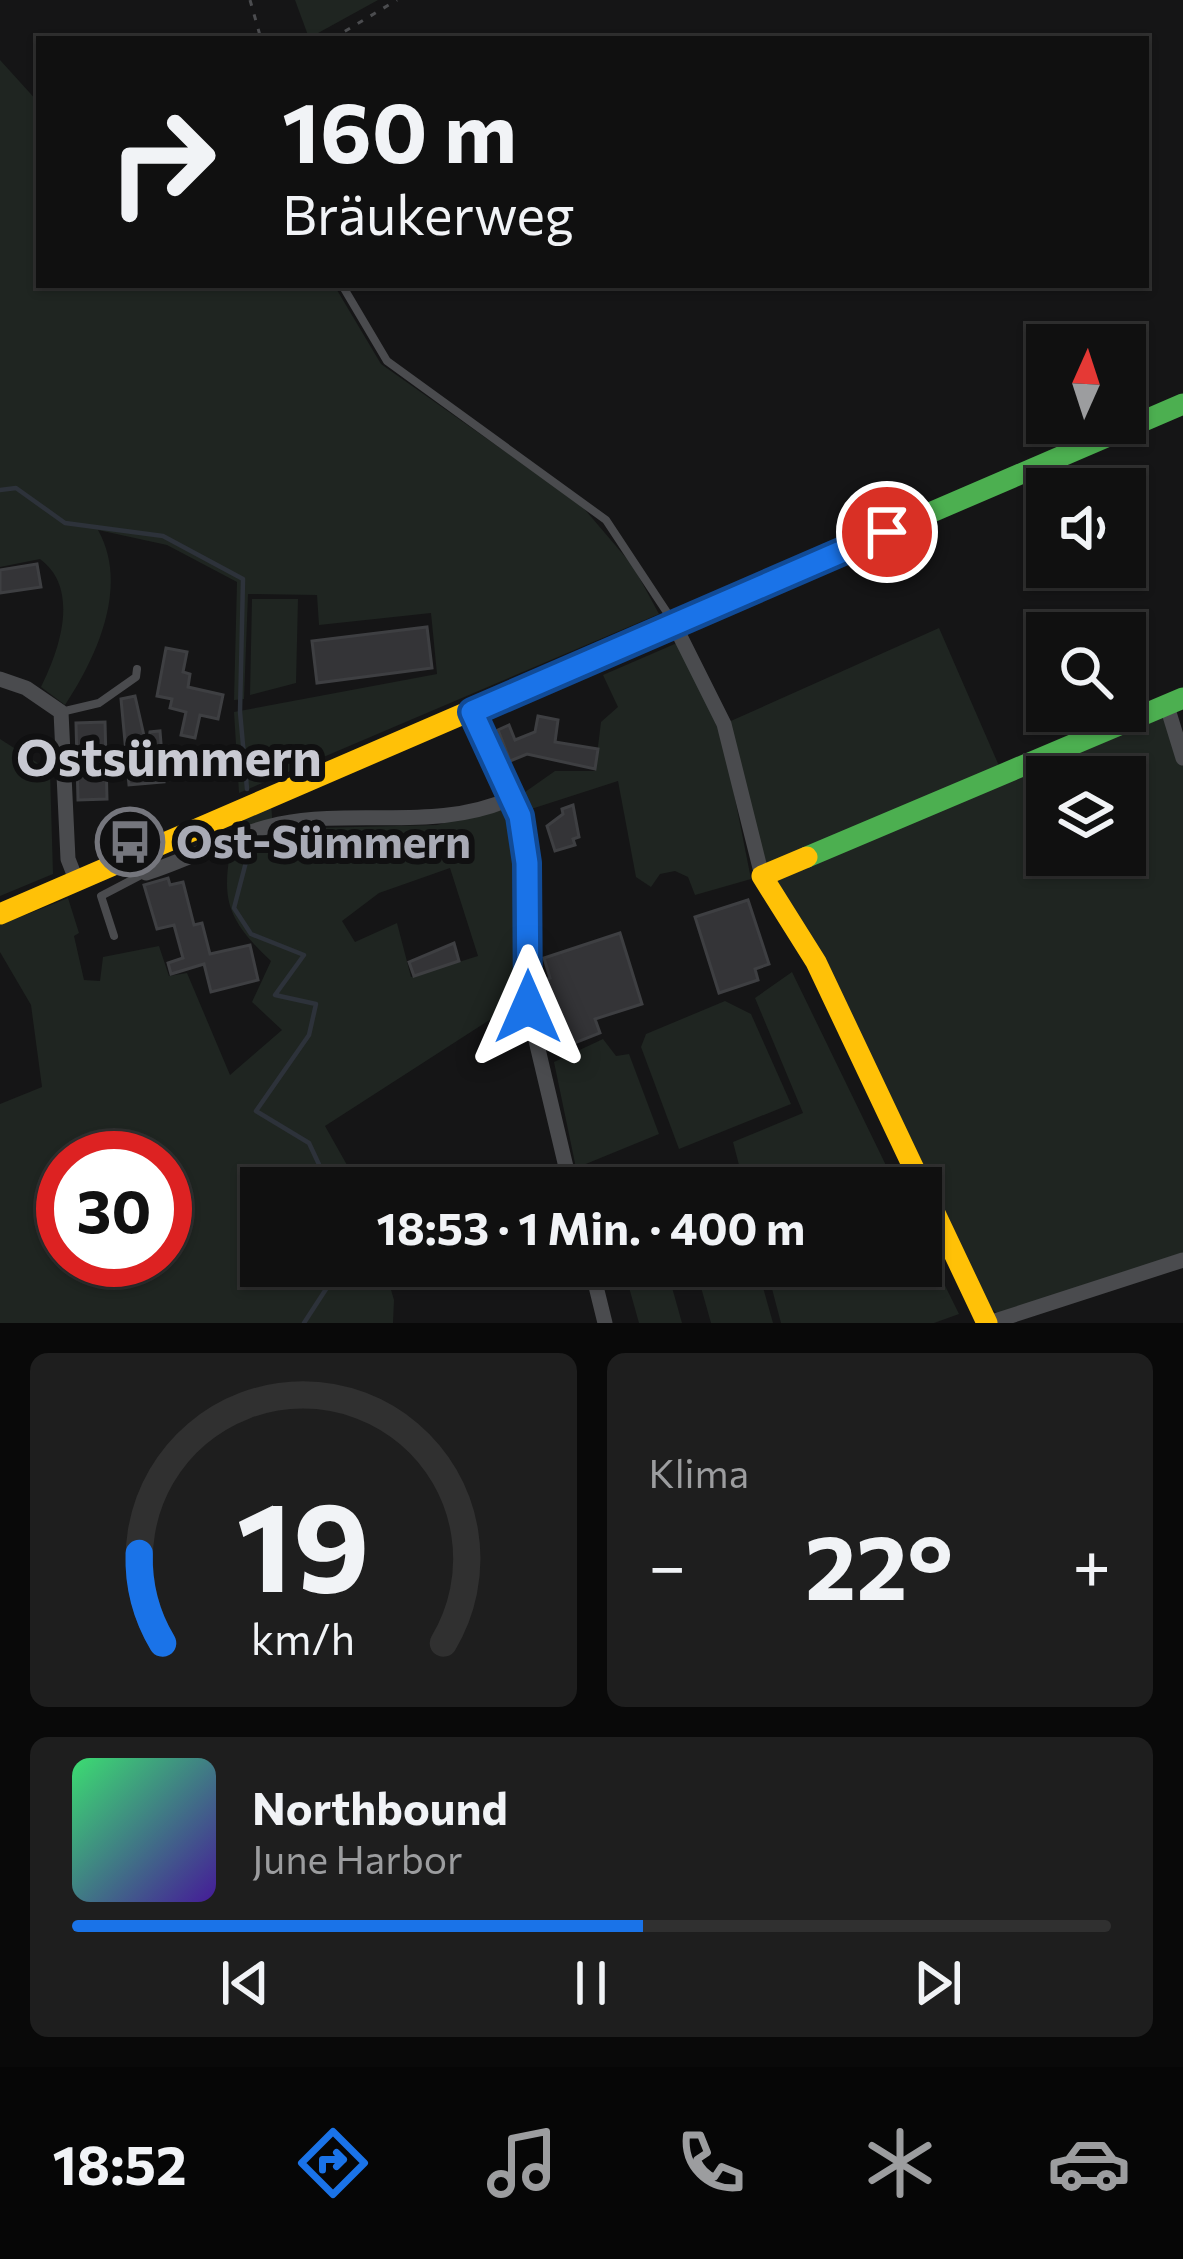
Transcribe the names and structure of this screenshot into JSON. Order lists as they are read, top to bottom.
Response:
{
  "districts": ["Ostsümmern"],
  "places": {
    "bus stop": ["Ost-Sümmern"]
  },
  "north": "top",
  "page": {
    "turn": ["160 m", "Bräukerweg"],
    "limit": "30",
    "trip": "18:53 · 1 Min. · 400 m",
    "tile": "Klima",
    "heat": ["−", "22°", "+"],
    "song": ["Northbound", "June Harbor"],
    "tabs": "18:52",
    "gauge": ["19", "km/h"]
  }
}
